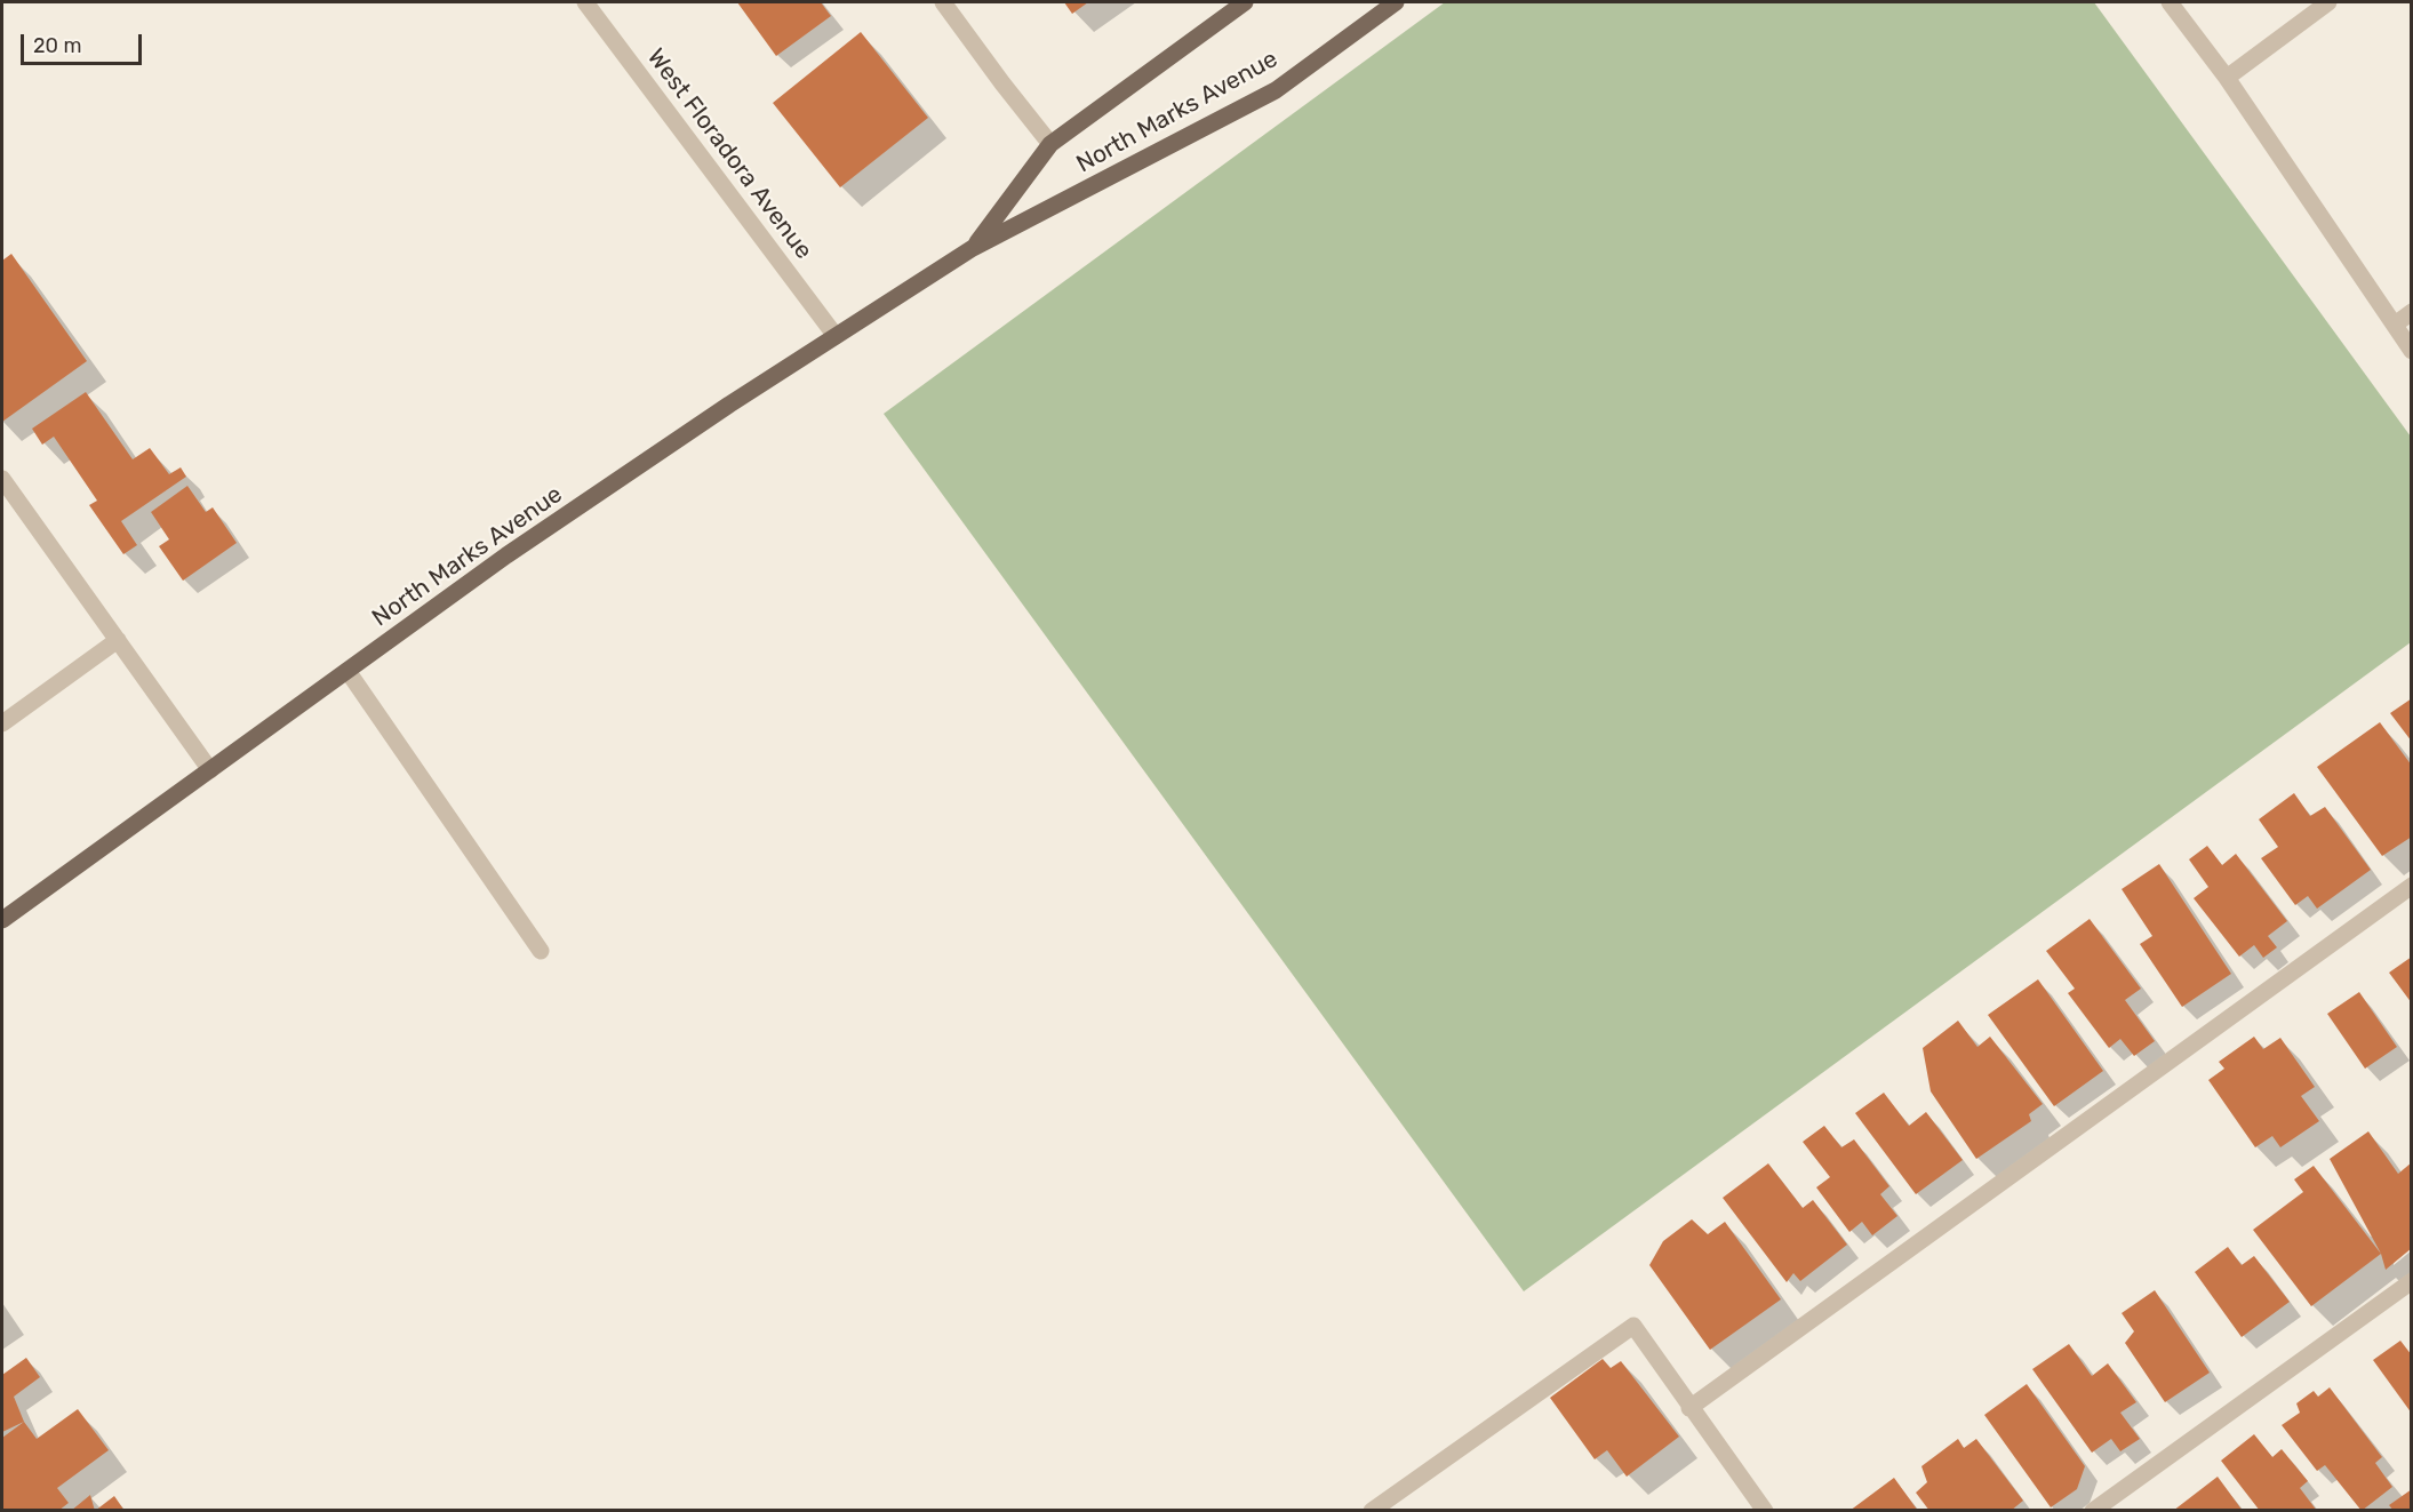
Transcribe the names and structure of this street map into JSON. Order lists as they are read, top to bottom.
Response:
{
  "streets": {
    "main road": ["North Marks Avenue"],
    "street": ["West Floradora Avenue"]
  },
  "crossings": [
    ["North Marks Avenue", "West Floradora Avenue"]
  ],
  "scale_bar": "20 m"
}
